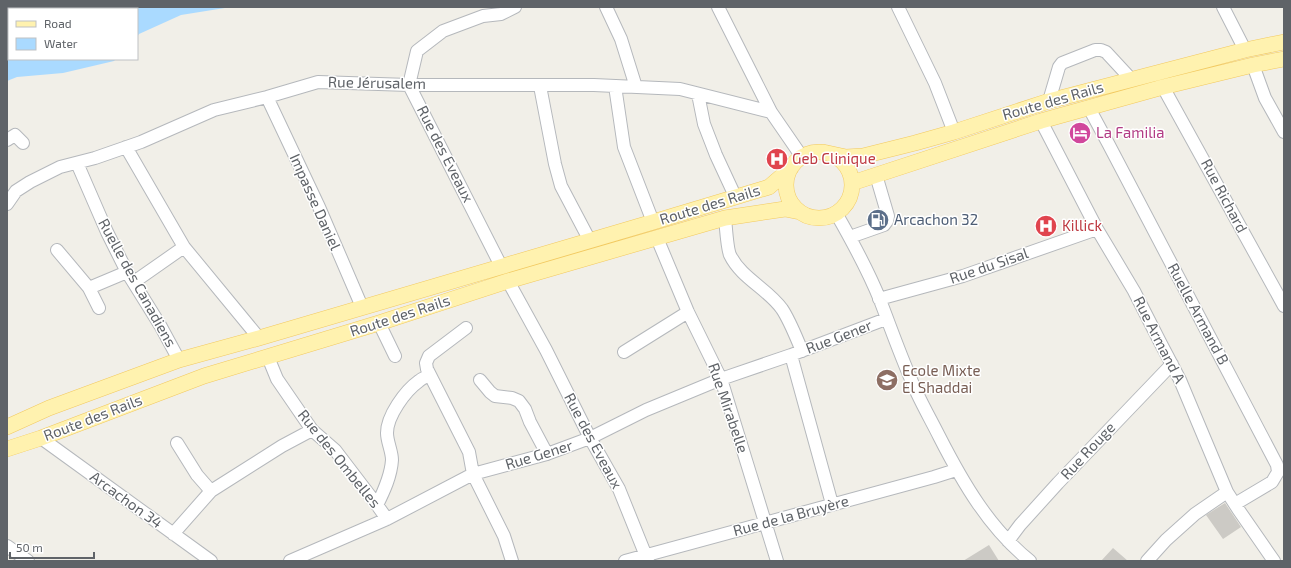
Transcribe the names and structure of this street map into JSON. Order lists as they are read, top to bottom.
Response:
{
  "streets": {
    "main road": ["Route des Rails"],
    "street": [
      "Rue Jérusalem",
      "Rue des Eveaux",
      "Rue Richard",
      "Impasse Daniel",
      "Rue du Sisal",
      "Ruelle des Canadiens",
      "Ruelle Armand B",
      "Rue Gener",
      "Rue Armand A",
      "Rue Mirabelle",
      "Rue Rouge",
      "Rue des Ombelles",
      "Arcachon 34",
      "Rue de la Bruyère"
    ]
  },
  "crossings": [
    ["Rue Jérusalem", "Rue des Eveaux"],
    ["Rue Jérusalem", "Impasse Daniel"],
    ["Rue Jérusalem", "Ruelle des Canadiens"],
    ["Route des Rails", "Rue des Eveaux"],
    ["Route des Rails", "Rue Richard"],
    ["Route des Rails", "Impasse Daniel"],
    ["Route des Rails", "Ruelle des Canadiens"],
    ["Route des Rails", "Ruelle Armand B"],
    ["Route des Rails", "Rue Armand A"],
    ["Route des Rails", "Rue Mirabelle"],
    ["Route des Rails", "Rue des Ombelles"],
    ["Route des Rails", "Arcachon 34"],
    ["Rue des Eveaux", "Rue Gener"],
    ["Rue des Eveaux", "Rue de la Bruyère"],
    ["Rue du Sisal", "Rue Armand A"],
    ["Ruelle Armand B", "Rue Armand A"],
    ["Rue Gener", "Rue Mirabelle"],
    ["Rue Gener", "Rue des Ombelles"],
    ["Rue Gener", "Rue de la Bruyère"],
    ["Rue Armand A", "Rue Rouge"],
    ["Rue Mirabelle", "Rue de la Bruyère"]
  ],
  "places": {
    "hotel": ["La Familia"],
    "hospital": ["Geb Clinique", "Killick"],
    "fuel station": ["Arcachon 32"],
    "school or university": ["Ecole Mixte El Shaddai"]
  },
  "legend": ["Road", "Water"],
  "scale_bar": "50 m"
}
